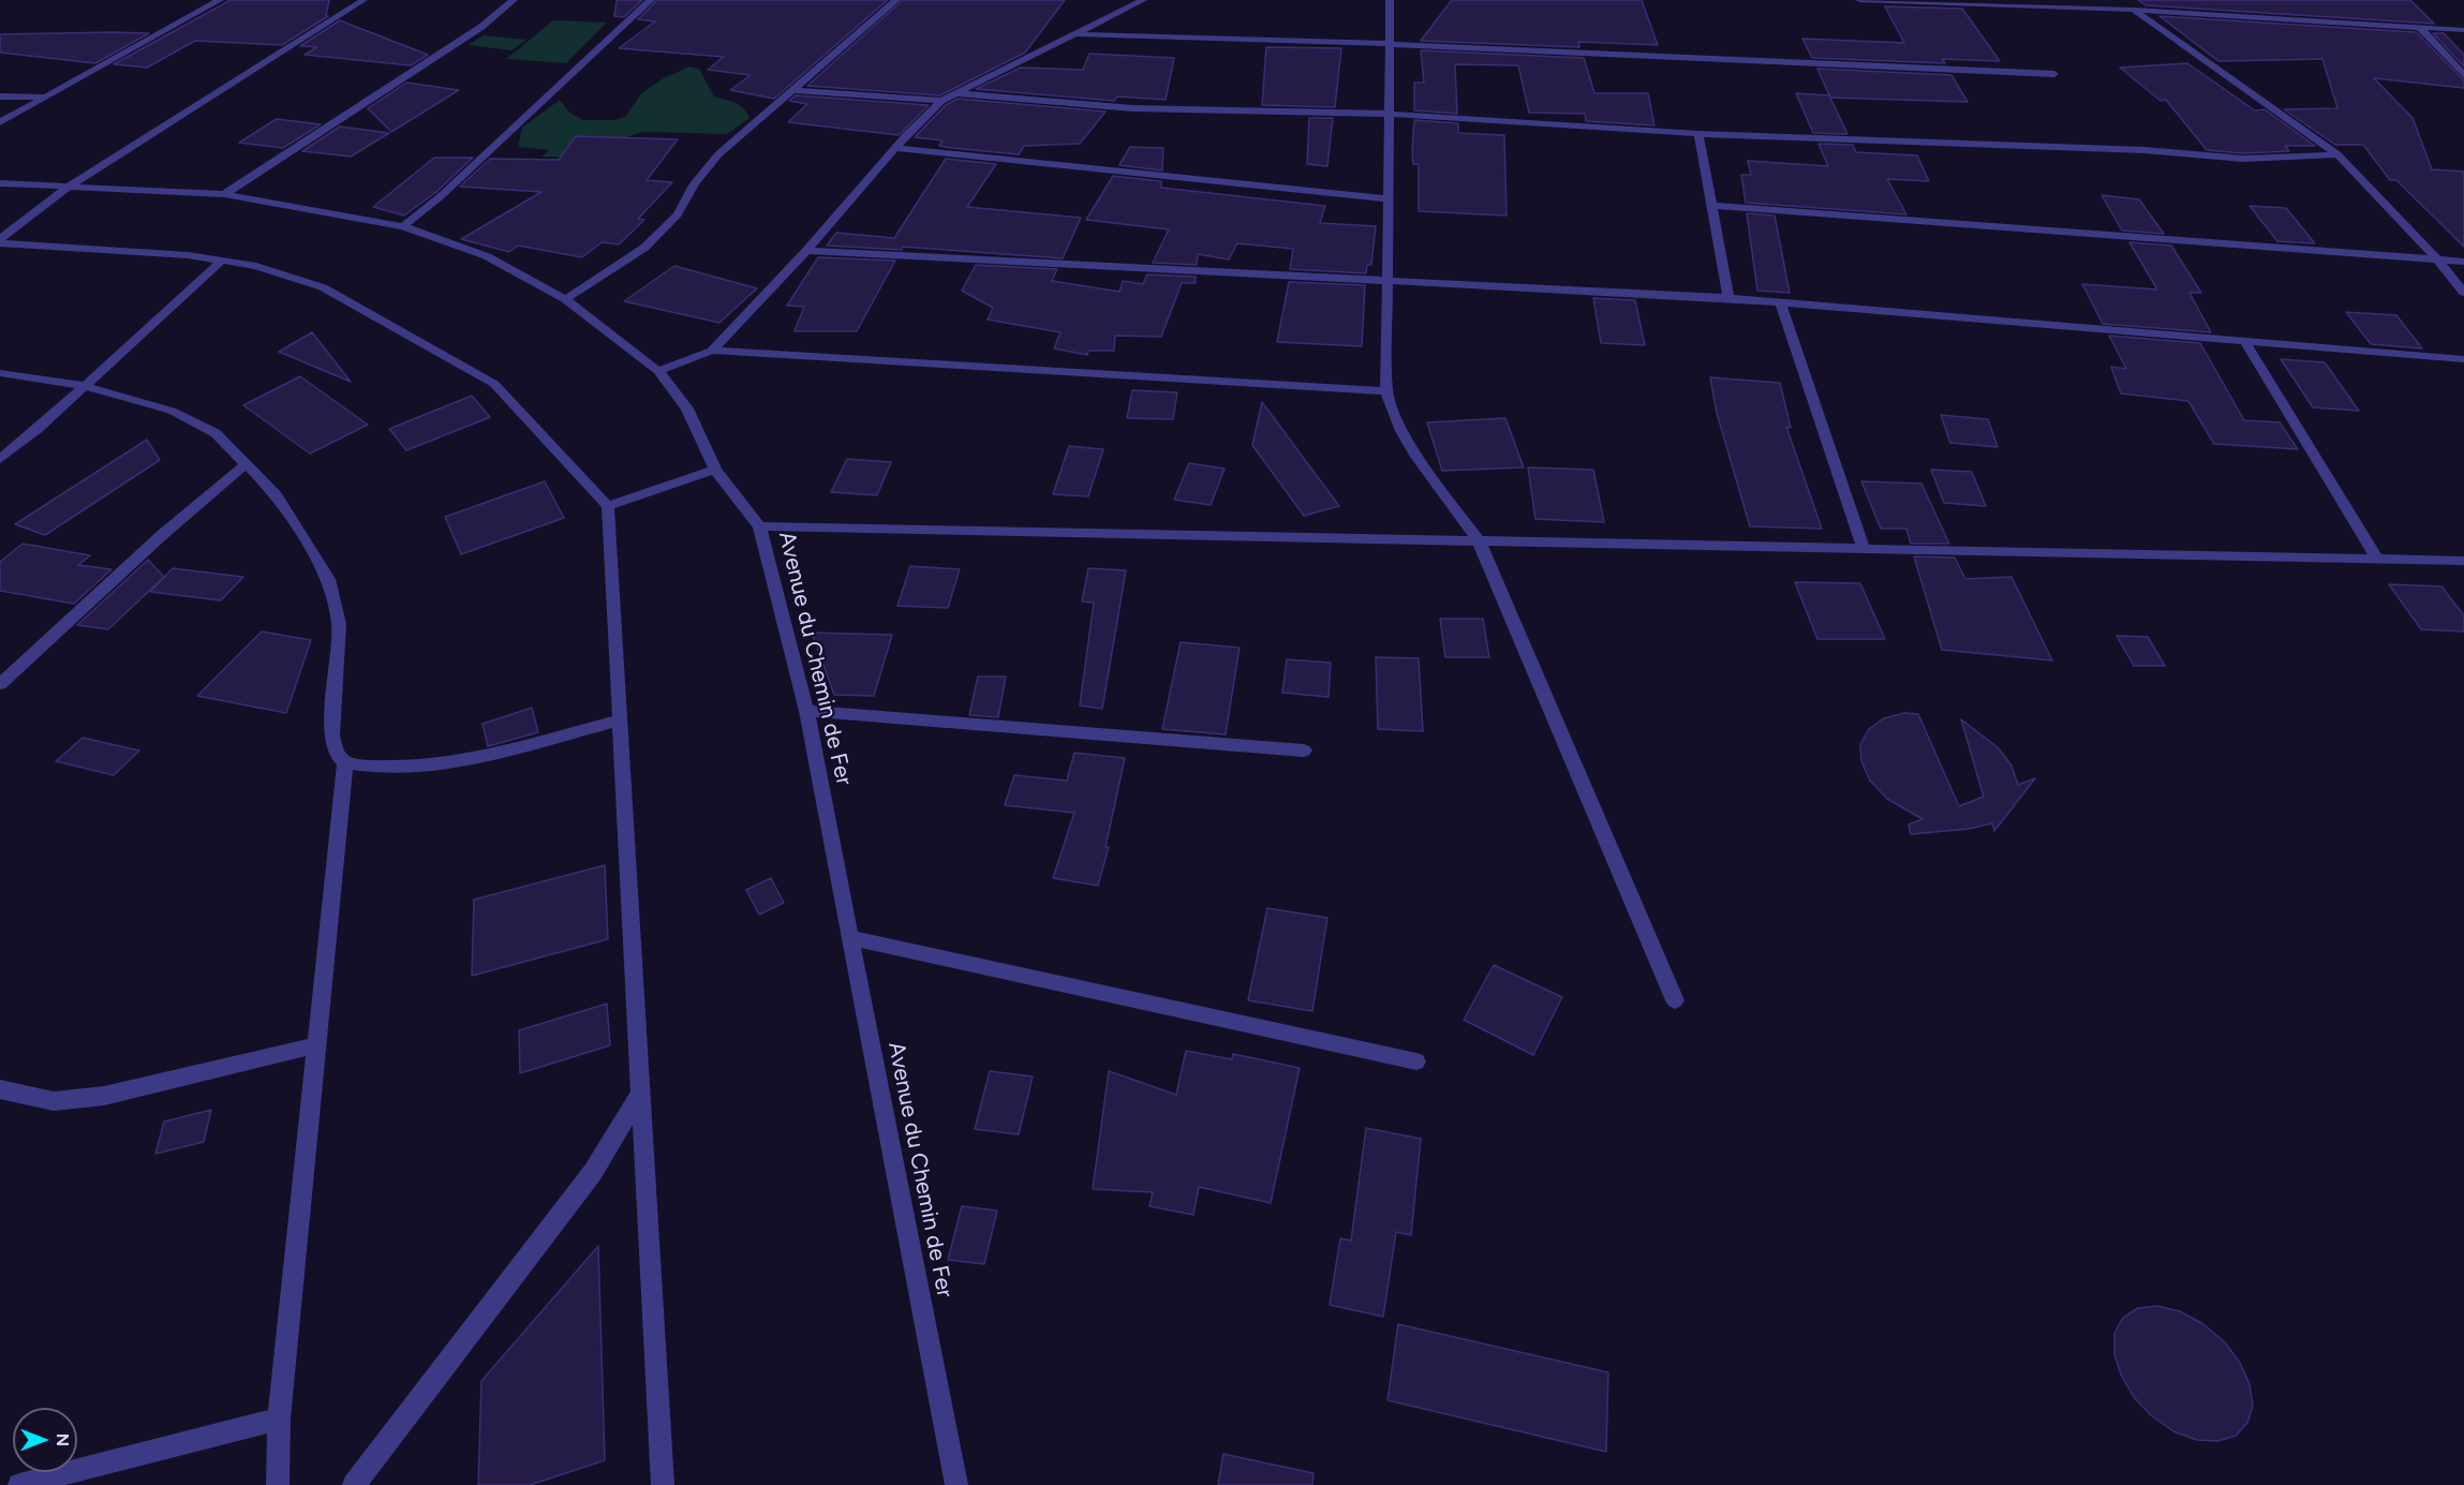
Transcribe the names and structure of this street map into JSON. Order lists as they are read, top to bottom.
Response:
{
  "streets": {
    "street": ["Avenue du Chemin de Fer"]
  },
  "north": "right"
}
